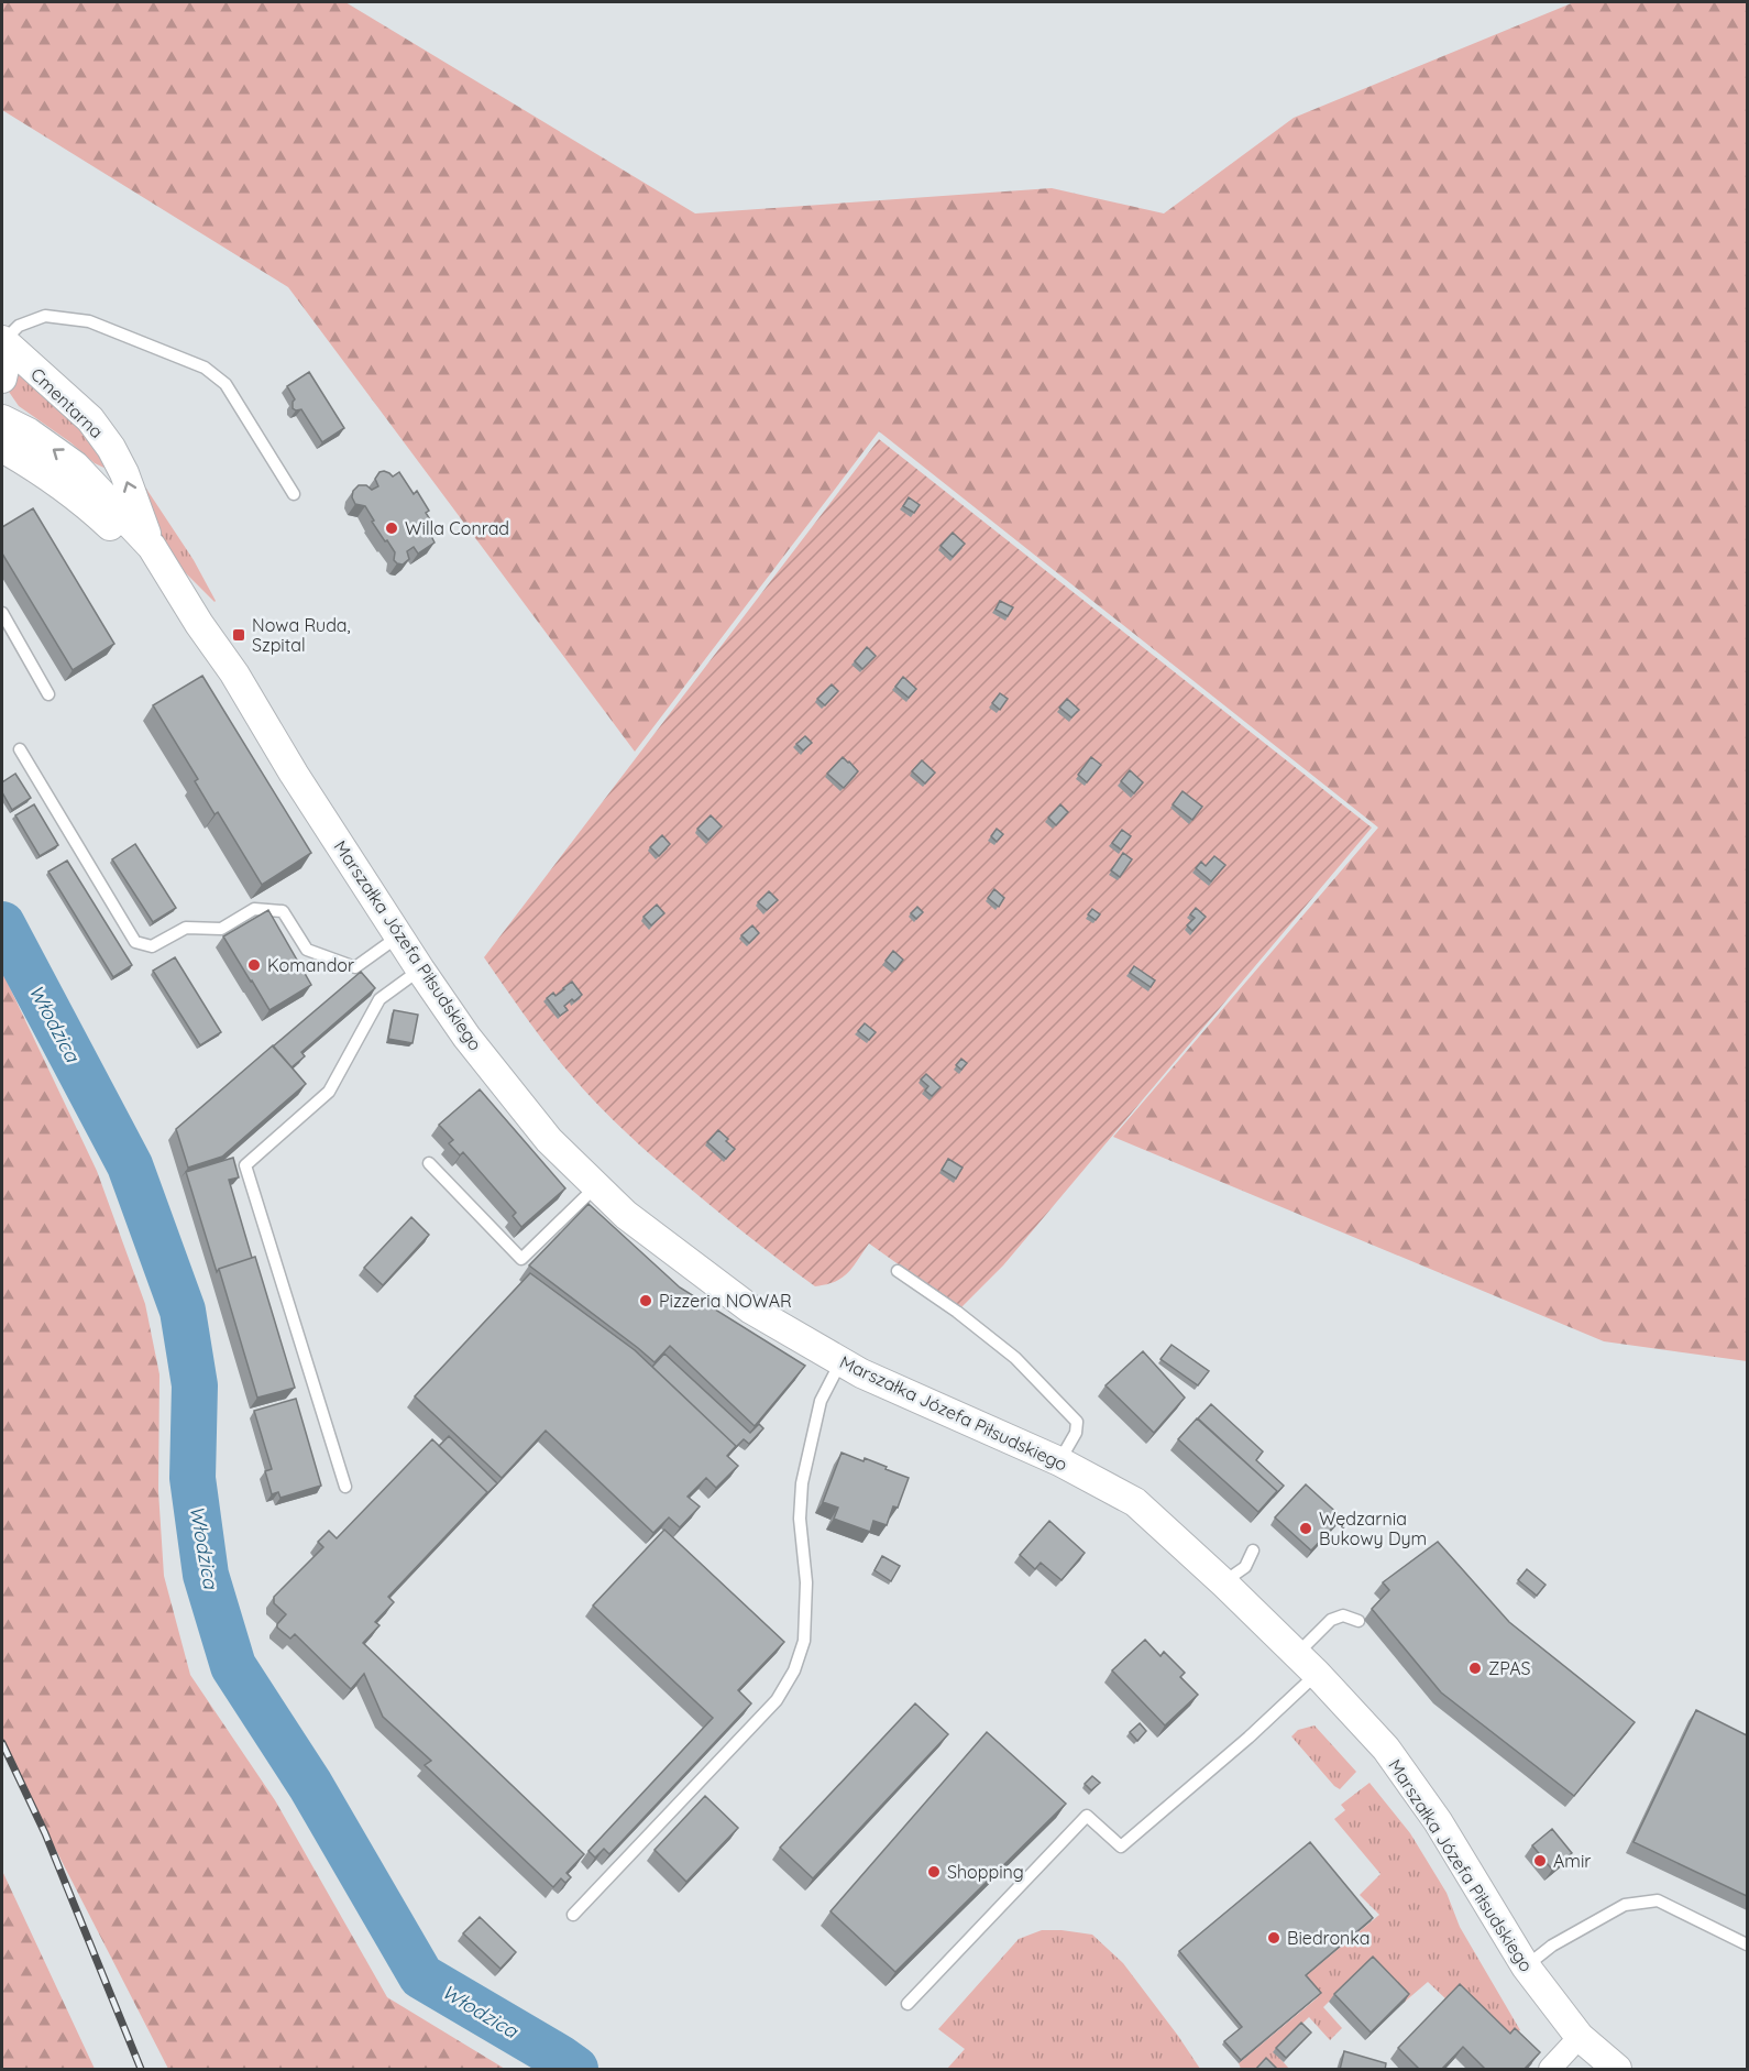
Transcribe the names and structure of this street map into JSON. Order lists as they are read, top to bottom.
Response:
{
  "streets": {
    "street": ["Cmentarna", "Marszałka Józefa Piłsudskiego"]
  },
  "crossings": [
    ["Cmentarna", "Marszałka Józefa Piłsudskiego"]
  ],
  "one_way": ["Cmentarna"],
  "water": ["Włodzica"],
  "places": {
    "other": [
      "Willa Conrad",
      "Komandor",
      "Pizzeria NOWAR",
      "Wędzarnia Bukowy Dym",
      "ZPAS",
      "Amir",
      "Shopping",
      "Biedronka"
    ],
    "transit": ["Nowa Ruda, Szpital"]
  }
}
